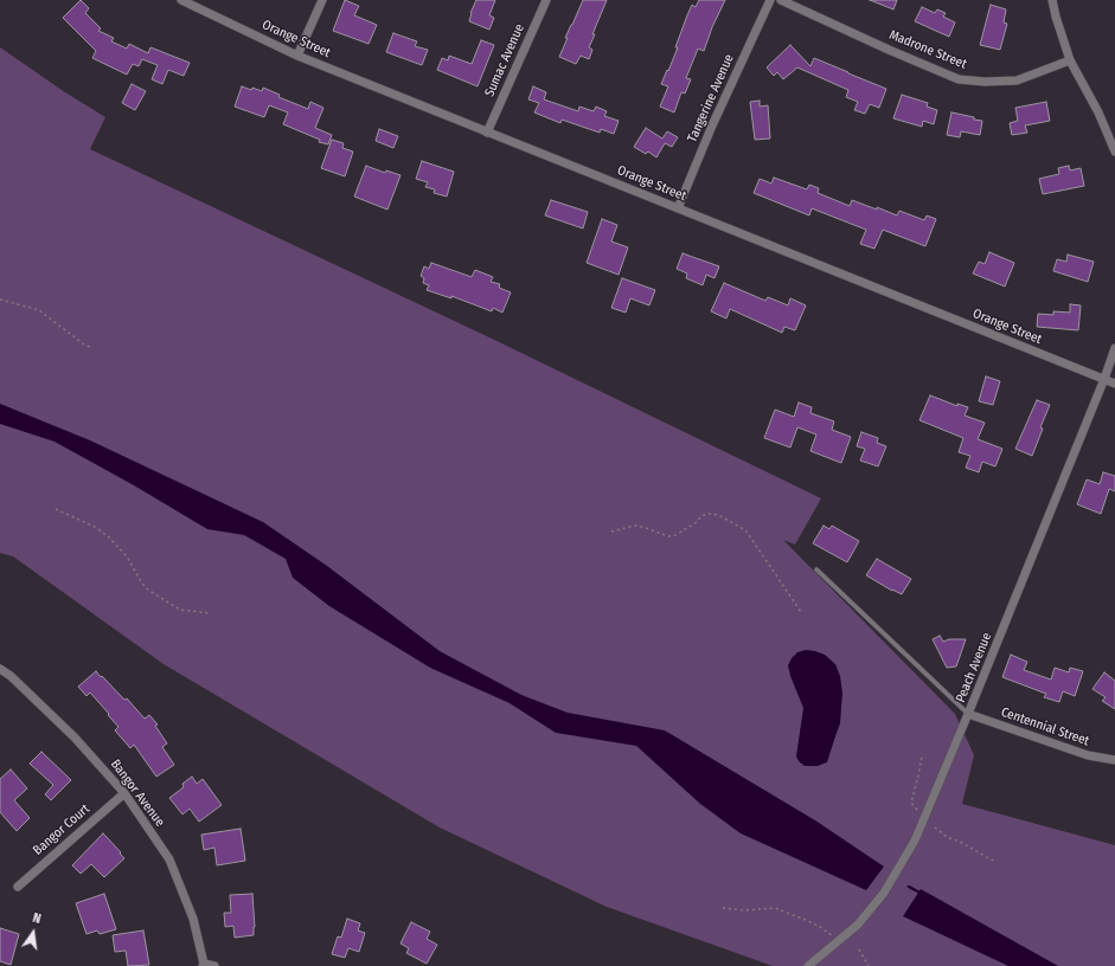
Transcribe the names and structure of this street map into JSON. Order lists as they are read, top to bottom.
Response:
{
  "streets": {
    "street": [
      "Orange Street",
      "Madrone Street",
      "Sumac Avenue",
      "Tangerine Avenue",
      "Peach Avenue",
      "Centennial Street",
      "Bangor Avenue",
      "Bangor Court"
    ]
  },
  "crossings": [
    ["Orange Street", "Sumac Avenue"],
    ["Orange Street", "Tangerine Avenue"],
    ["Orange Street", "Peach Avenue"],
    ["Peach Avenue", "Centennial Street"],
    ["Bangor Avenue", "Bangor Court"]
  ],
  "north": "top"
}
